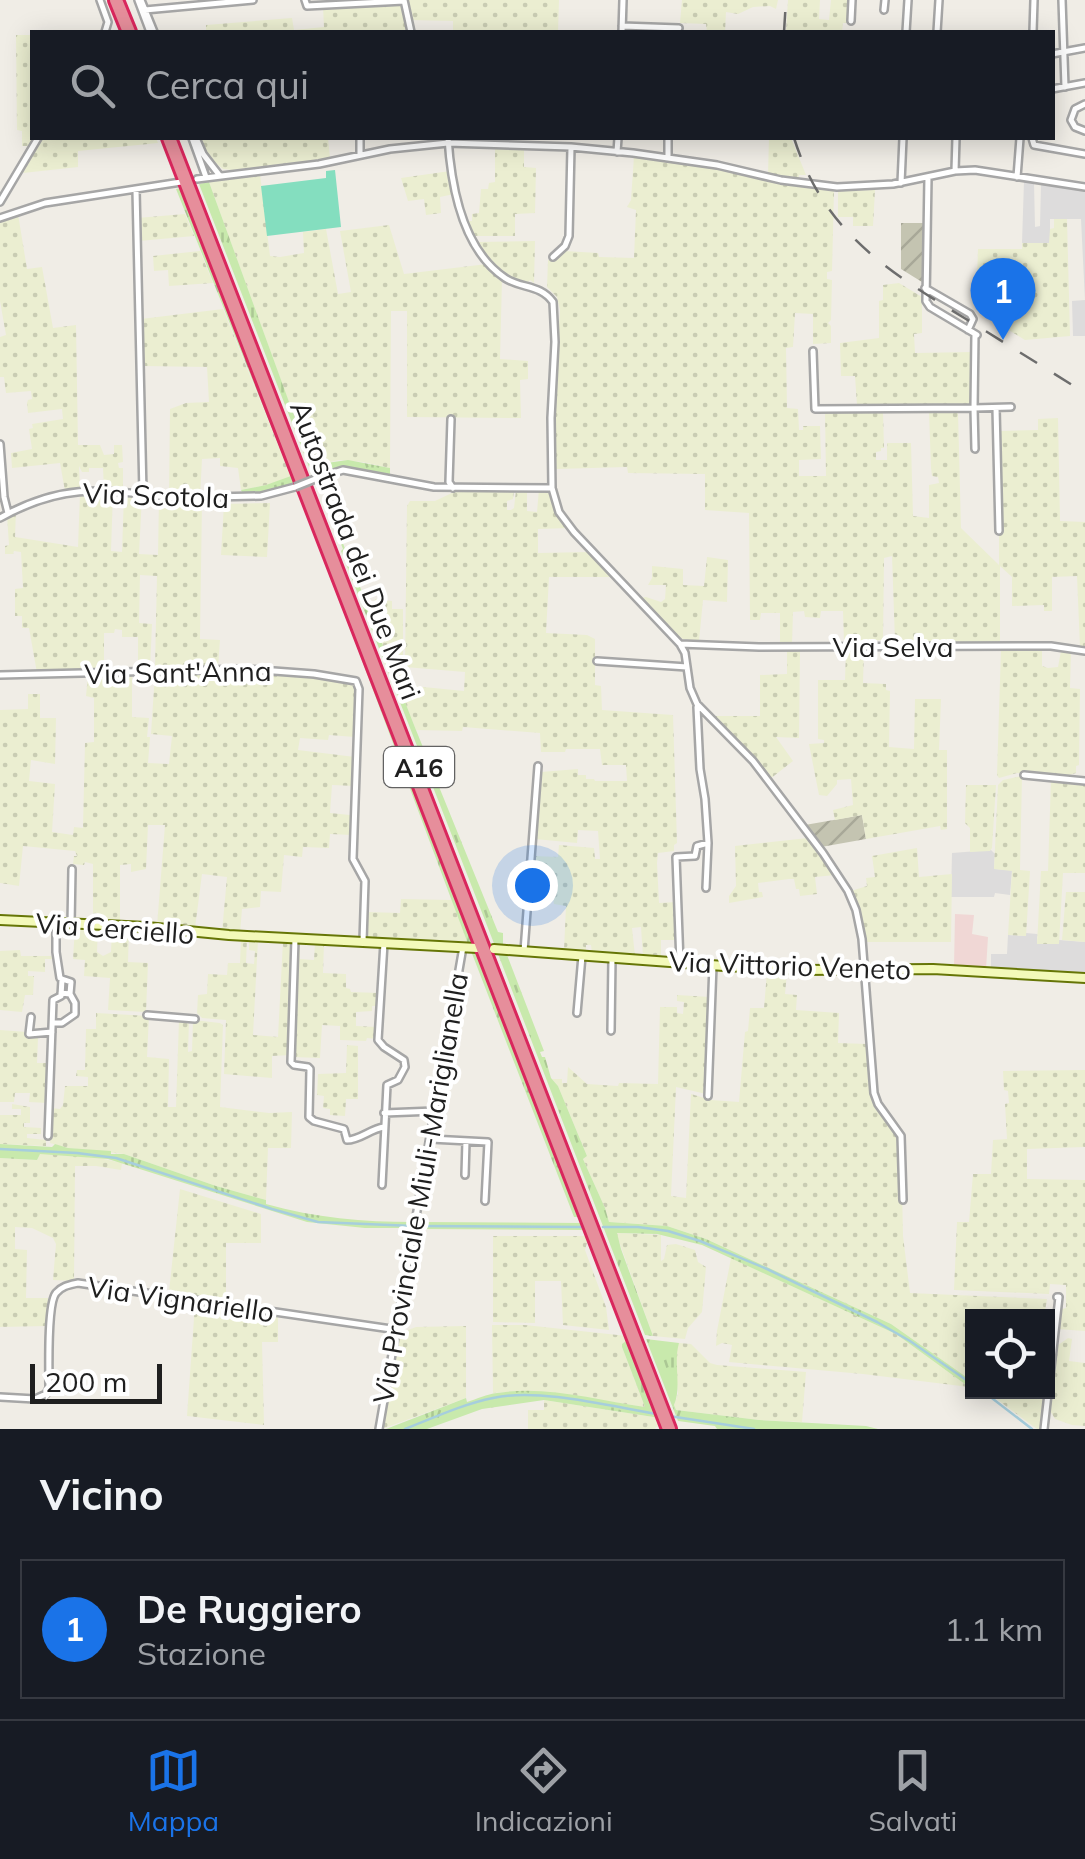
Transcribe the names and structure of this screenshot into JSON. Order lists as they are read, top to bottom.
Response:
{
  "streets": {
    "highway": ["Autostrada dei Due Mari", "A16"],
    "street": [
      "Via Scotola",
      "Via Selva",
      "Via Sant'Anna",
      "Via Cerciello",
      "Via Vittorio Veneto",
      "Via Provinciale Miuli-Mariglianella",
      "Via Vignariello"
    ]
  },
  "crossings": [
    ["Via Provinciale Miuli-Mariglianella", "Via Vignariello"]
  ],
  "scale_bar": "200 m",
  "page": {
    "search": "Cerca qui",
    "pins": "1",
    "scale": "200 m",
    "heading": "Vicino",
    "list": [
      {
        "mark": "1",
        "name": "De Ruggiero",
        "note": "Stazione",
        "value": "1.1 km"
      }
    ],
    "nav": ["Mappa", "Indicazioni", "Salvati"]
  }
}
